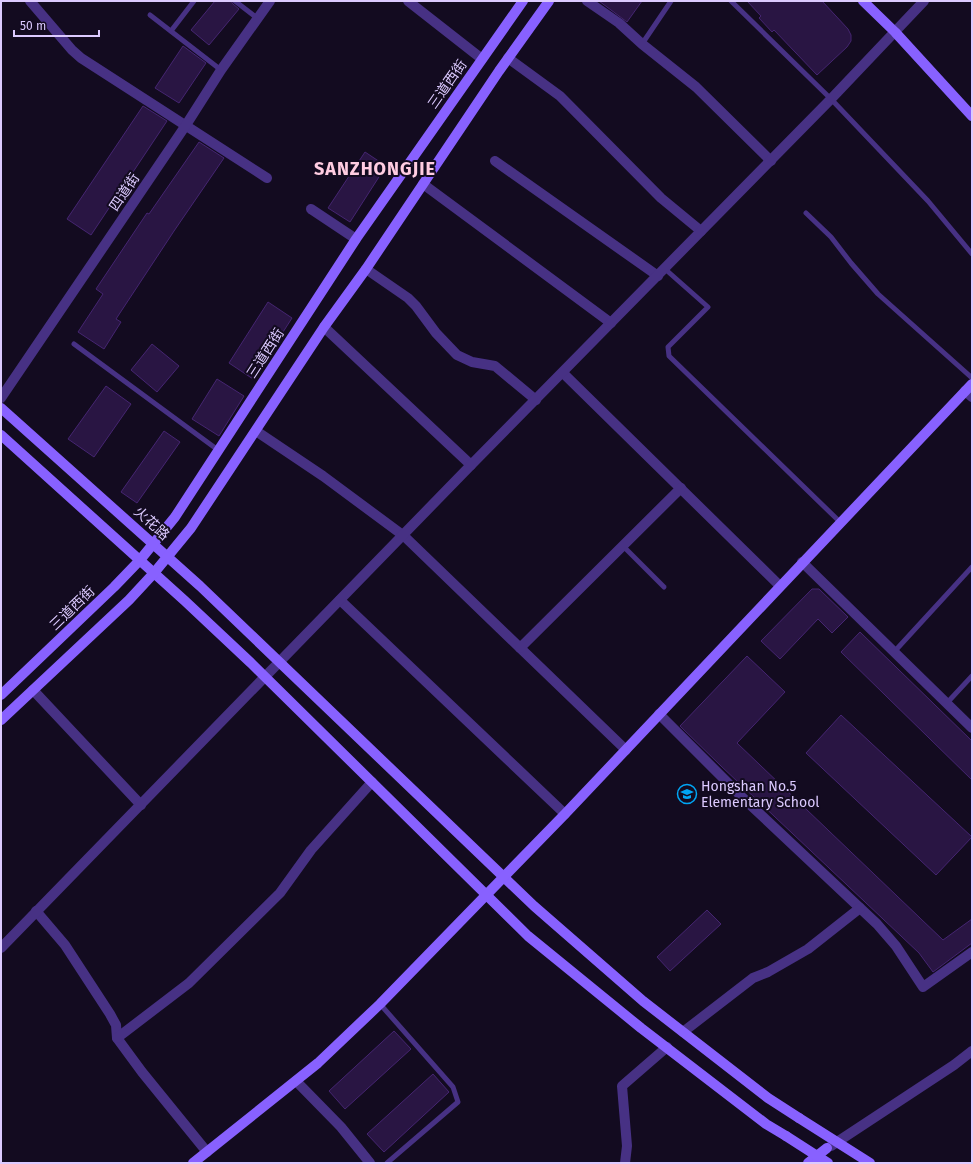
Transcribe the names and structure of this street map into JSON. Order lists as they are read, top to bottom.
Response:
{
  "streets": {
    "street": ["三道西街", "四道街", "火花路"]
  },
  "crossings": [
    ["三道西街", "火花路"]
  ],
  "districts": ["SANZHONGJIE"],
  "places": {
    "school or university": ["Hongshan No.5 Elementary School"]
  },
  "scale_bar": "50 m"
}
